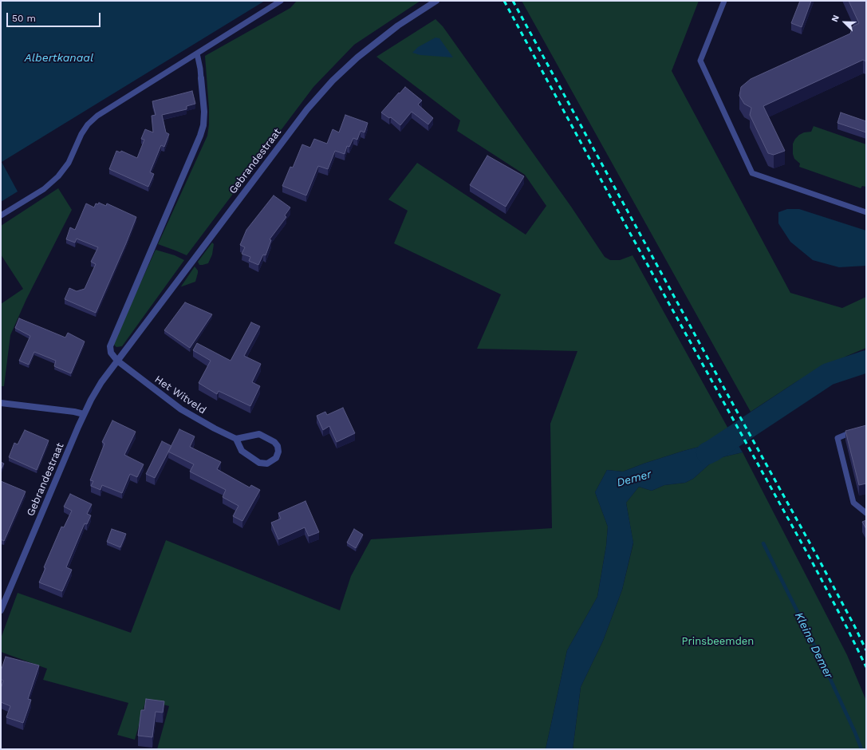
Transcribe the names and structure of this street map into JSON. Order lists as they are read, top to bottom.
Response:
{
  "streets": {
    "street": ["Gebrandestraat", "Het Witveld"]
  },
  "crossings": [
    ["Gebrandestraat", "Het Witveld"]
  ],
  "water": ["Albertkanaal", "Demer", "Kleine Demer"],
  "parks": ["Prinsbeemden"],
  "scale_bar": "50 m",
  "north": "top left"
}
